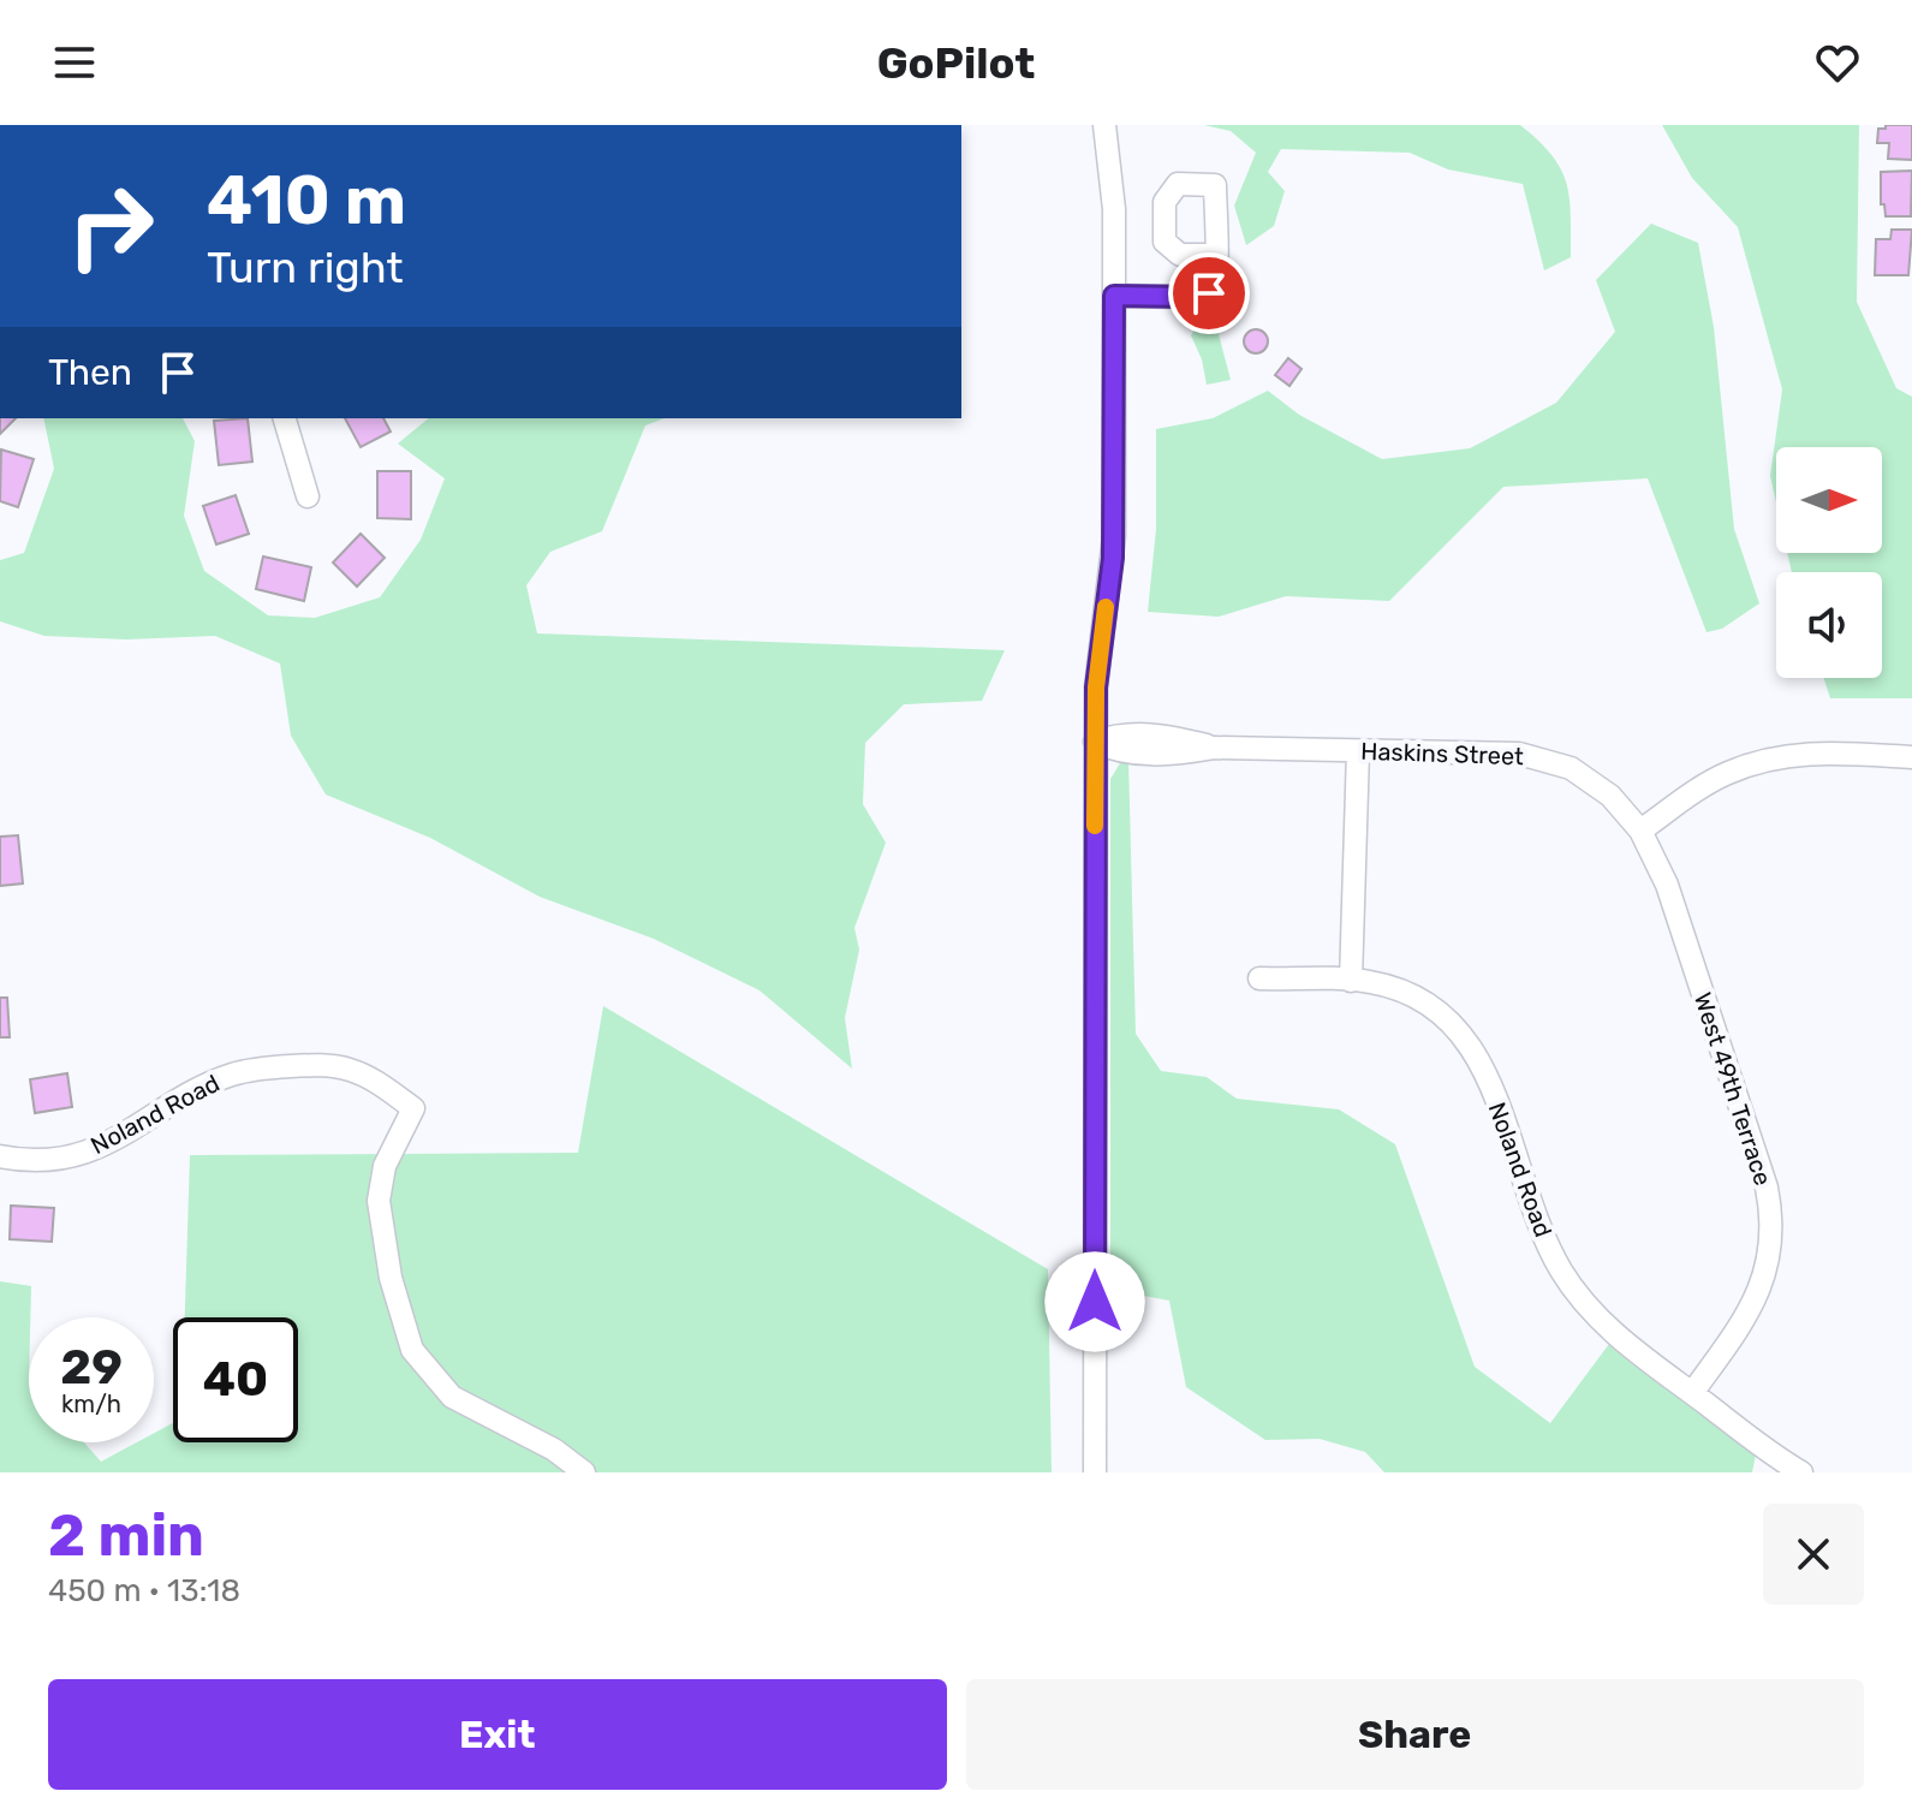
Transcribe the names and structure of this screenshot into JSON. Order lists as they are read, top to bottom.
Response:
{
  "streets": {
    "street": ["Haskins Street", "West 49th Terrace", "Noland Road"]
  },
  "crossings": [
    ["Haskins Street", "West 49th Terrace"],
    ["West 49th Terrace", "Noland Road"]
  ],
  "north": "right",
  "page": {
    "header": "GoPilot",
    "turn": ["410 m", "Turn right"],
    "then": "Then",
    "speed": "29 km/h",
    "limit": "40",
    "heading": ["2 min", "450 m · 13:18"],
    "buttons": ["Exit", "Share"]
  }
}
